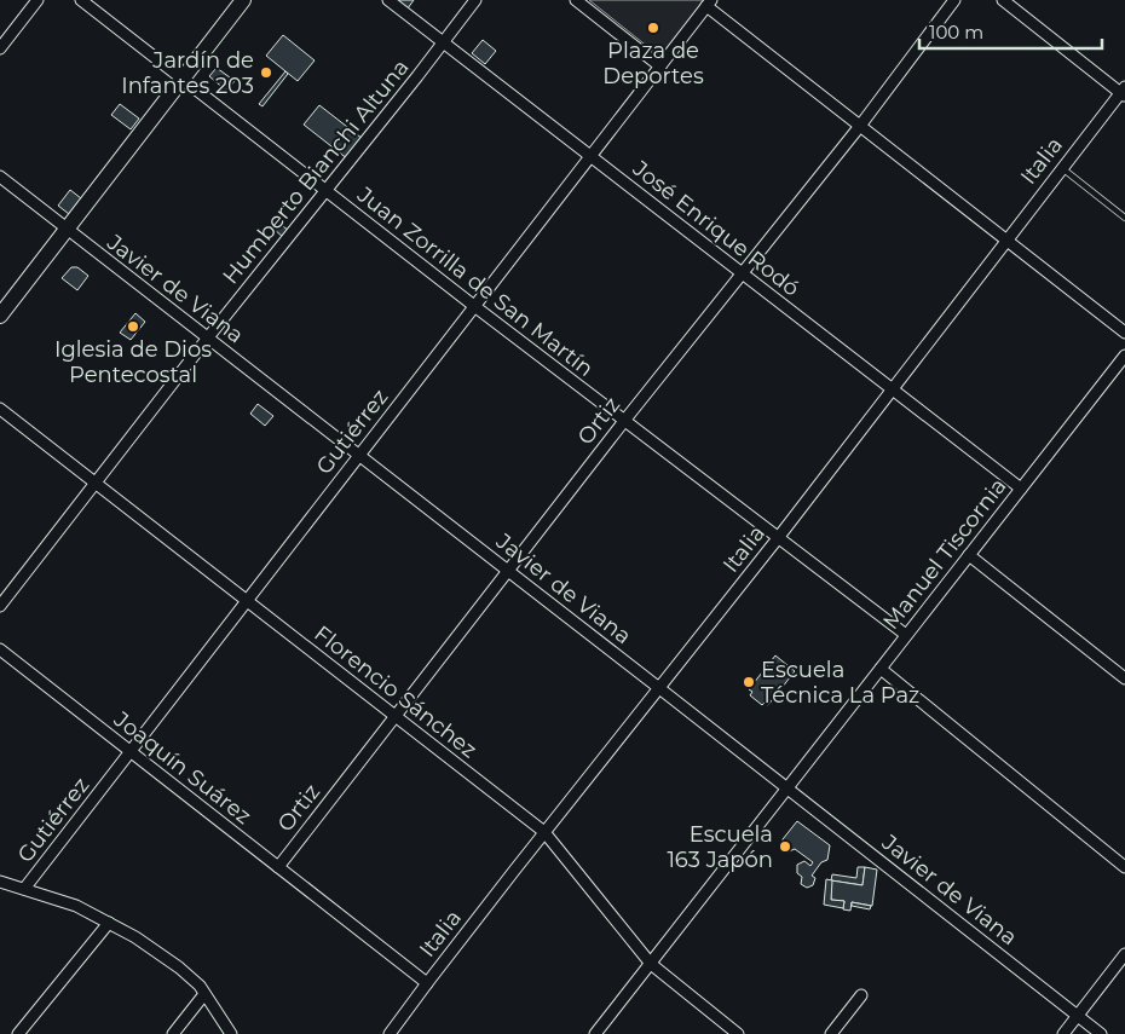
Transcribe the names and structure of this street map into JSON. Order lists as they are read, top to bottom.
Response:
{
  "streets": {
    "street": [
      "Italia",
      "Humberto Bianchi Altuna",
      "José Enrique Rodó",
      "Juan Zorrilla de San Martín",
      "Javier de Viana",
      "Ortiz",
      "Gutiérrez",
      "Manuel Tiscornia",
      "Florencio Sánchez",
      "Joaquín Suárez"
    ]
  },
  "crossings": [
    ["Italia", "José Enrique Rodó"],
    ["Italia", "Juan Zorrilla de San Martín"],
    ["Italia", "Javier de Viana"],
    ["Italia", "Florencio Sánchez"],
    ["Italia", "Joaquín Suárez"],
    ["Humberto Bianchi Altuna", "José Enrique Rodó"],
    ["Humberto Bianchi Altuna", "Juan Zorrilla de San Martín"],
    ["Humberto Bianchi Altuna", "Javier de Viana"],
    ["Humberto Bianchi Altuna", "Florencio Sánchez"],
    ["José Enrique Rodó", "Ortiz"],
    ["José Enrique Rodó", "Gutiérrez"],
    ["José Enrique Rodó", "Manuel Tiscornia"],
    ["Juan Zorrilla de San Martín", "Ortiz"],
    ["Juan Zorrilla de San Martín", "Gutiérrez"],
    ["Juan Zorrilla de San Martín", "Manuel Tiscornia"],
    ["Javier de Viana", "Ortiz"],
    ["Javier de Viana", "Gutiérrez"],
    ["Javier de Viana", "Manuel Tiscornia"],
    ["Ortiz", "Florencio Sánchez"],
    ["Ortiz", "Joaquín Suárez"],
    ["Gutiérrez", "Florencio Sánchez"],
    ["Gutiérrez", "Joaquín Suárez"],
    ["Manuel Tiscornia", "Florencio Sánchez"]
  ],
  "places": [
    "Plaza de Deportes",
    "Jardín de Infantes 203",
    "Iglesia de Dios Pentecostal",
    "Escuela Técnica La Paz",
    "Escuela 163 Japón"
  ],
  "scale_bar": "100 m"
}
